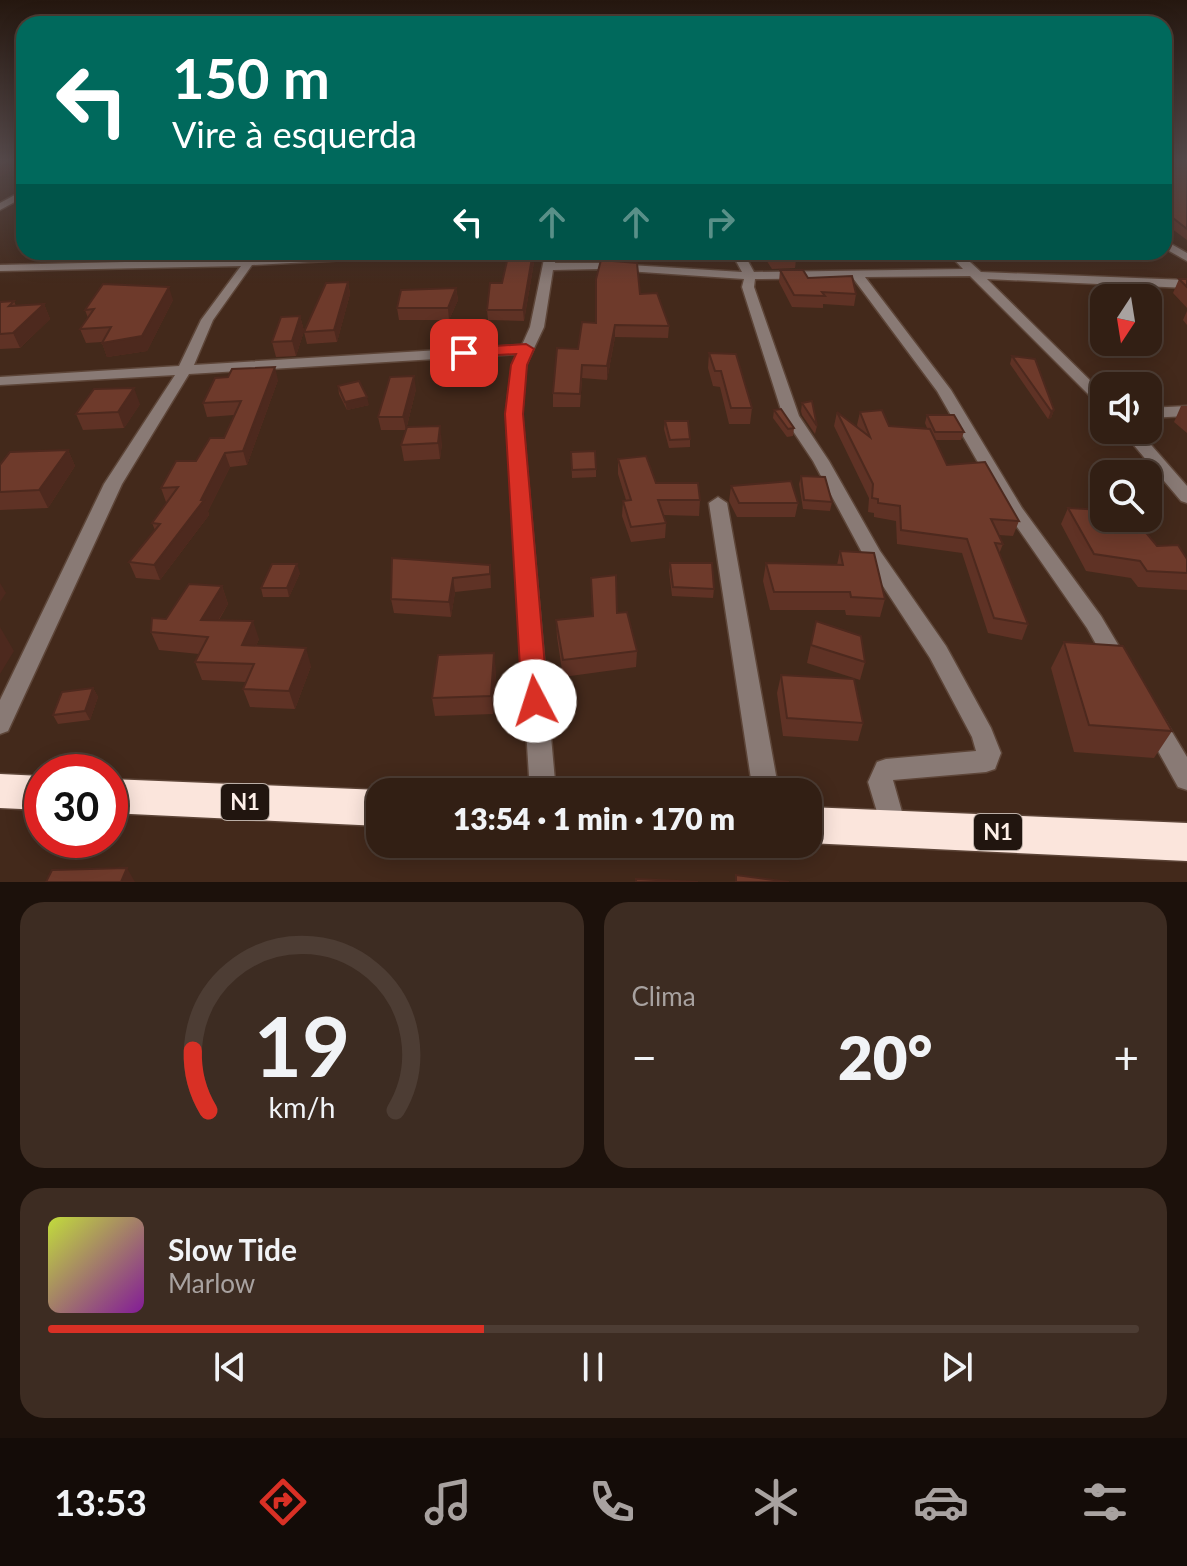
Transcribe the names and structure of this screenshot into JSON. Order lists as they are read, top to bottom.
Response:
{
  "streets": {
    "highway": ["N1"]
  },
  "north": "bottom",
  "page": {
    "turn": ["150 m", "Vire à esquerda"],
    "limit": "30",
    "trip": "13:54 · 1 min · 170 m",
    "tile": "Clima",
    "heat": ["−", "20°", "+"],
    "song": ["Slow Tide", "Marlow"],
    "tabs": "13:53",
    "gauge": ["19", "km/h"]
  }
}
